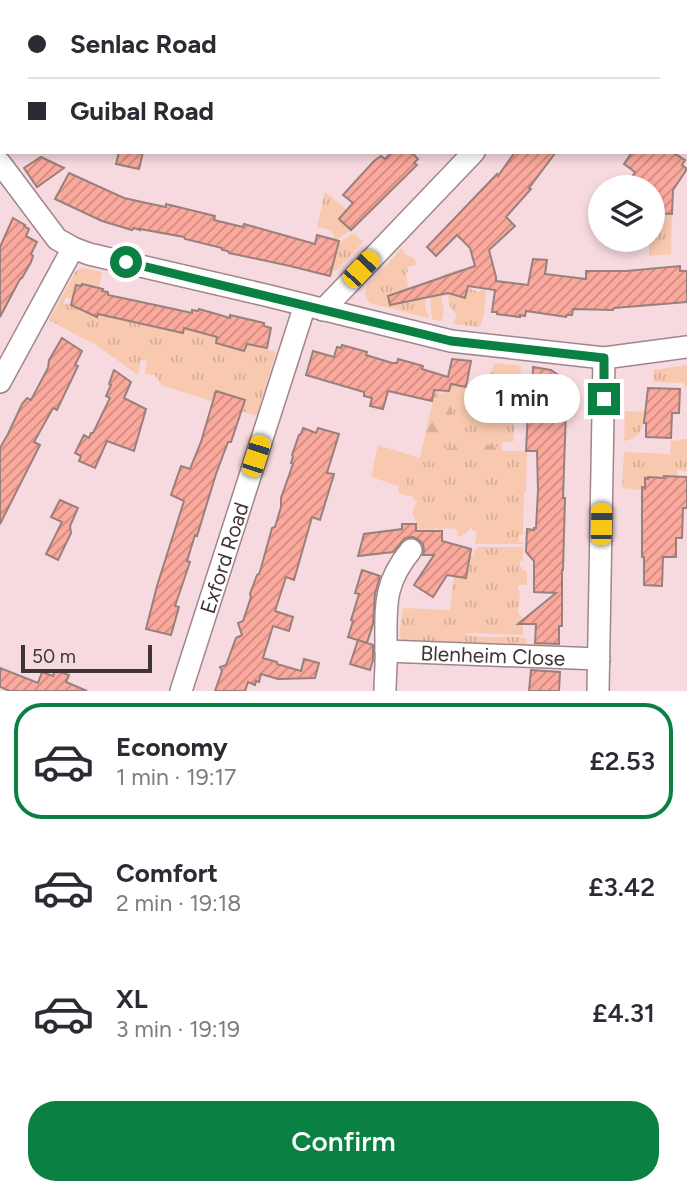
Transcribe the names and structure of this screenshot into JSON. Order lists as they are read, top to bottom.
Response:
{
  "streets": {
    "street": ["Exford Road", "Blenheim Close"]
  },
  "scale_bar": "50 m",
  "page": {
    "banner": ["Senlac Road", "Guibal Road"],
    "bubble": "1 min",
    "scale": "50 m",
    "list": [
      {
        "name": "Economy",
        "note": "1 min · 19:17",
        "value": "£2.53"
      },
      {
        "name": "Comfort",
        "note": "2 min · 19:18",
        "value": "£3.42"
      },
      {
        "name": "XL",
        "note": "3 min · 19:19",
        "value": "£4.31"
      }
    ],
    "buttons": "Confirm"
  }
}
